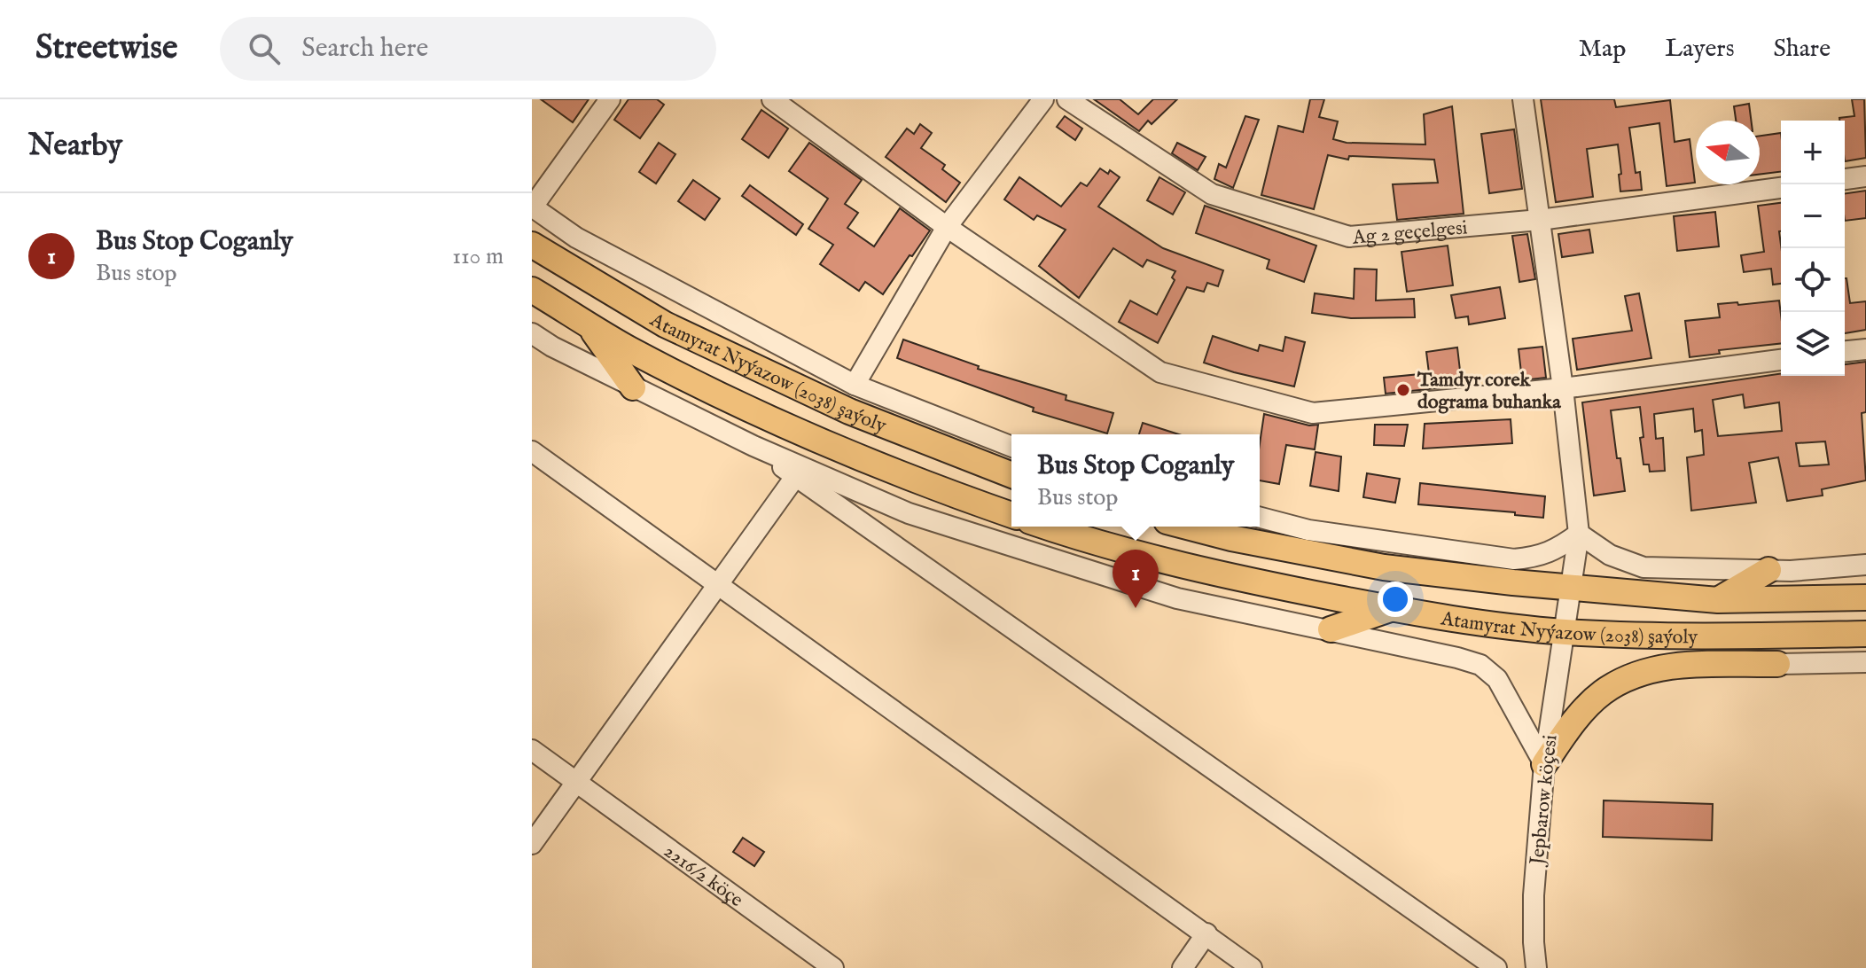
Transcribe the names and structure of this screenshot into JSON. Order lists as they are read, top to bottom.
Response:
{
  "streets": {
    "main road": ["Atamyrat Nyýazow (2038) şaýoly"],
    "street": ["Ag 2 geçelgesi", "Jepbarow köçesi", "2216/2 köçe"]
  },
  "crossings": [
    ["Ag 2 geçelgesi", "Jepbarow köçesi"],
    ["Atamyrat Nyýazow (2038) şaýoly", "Jepbarow köçesi"]
  ],
  "places": ["Tamdyr corek dograma buhanka"],
  "north": "left",
  "page": {
    "header": "Streetwise",
    "search": "Search here",
    "nav": ["Map", "Layers", "Share"],
    "heading": "Nearby",
    "map_buttons": ["+", "−"],
    "list": [
      {
        "mark": "1",
        "name": "Bus Stop Coganly",
        "note": "Bus stop",
        "value": "110 m"
      }
    ],
    "popup": ["Bus Stop Coganly", "Bus stop"],
    "pins": "1"
  }
}
